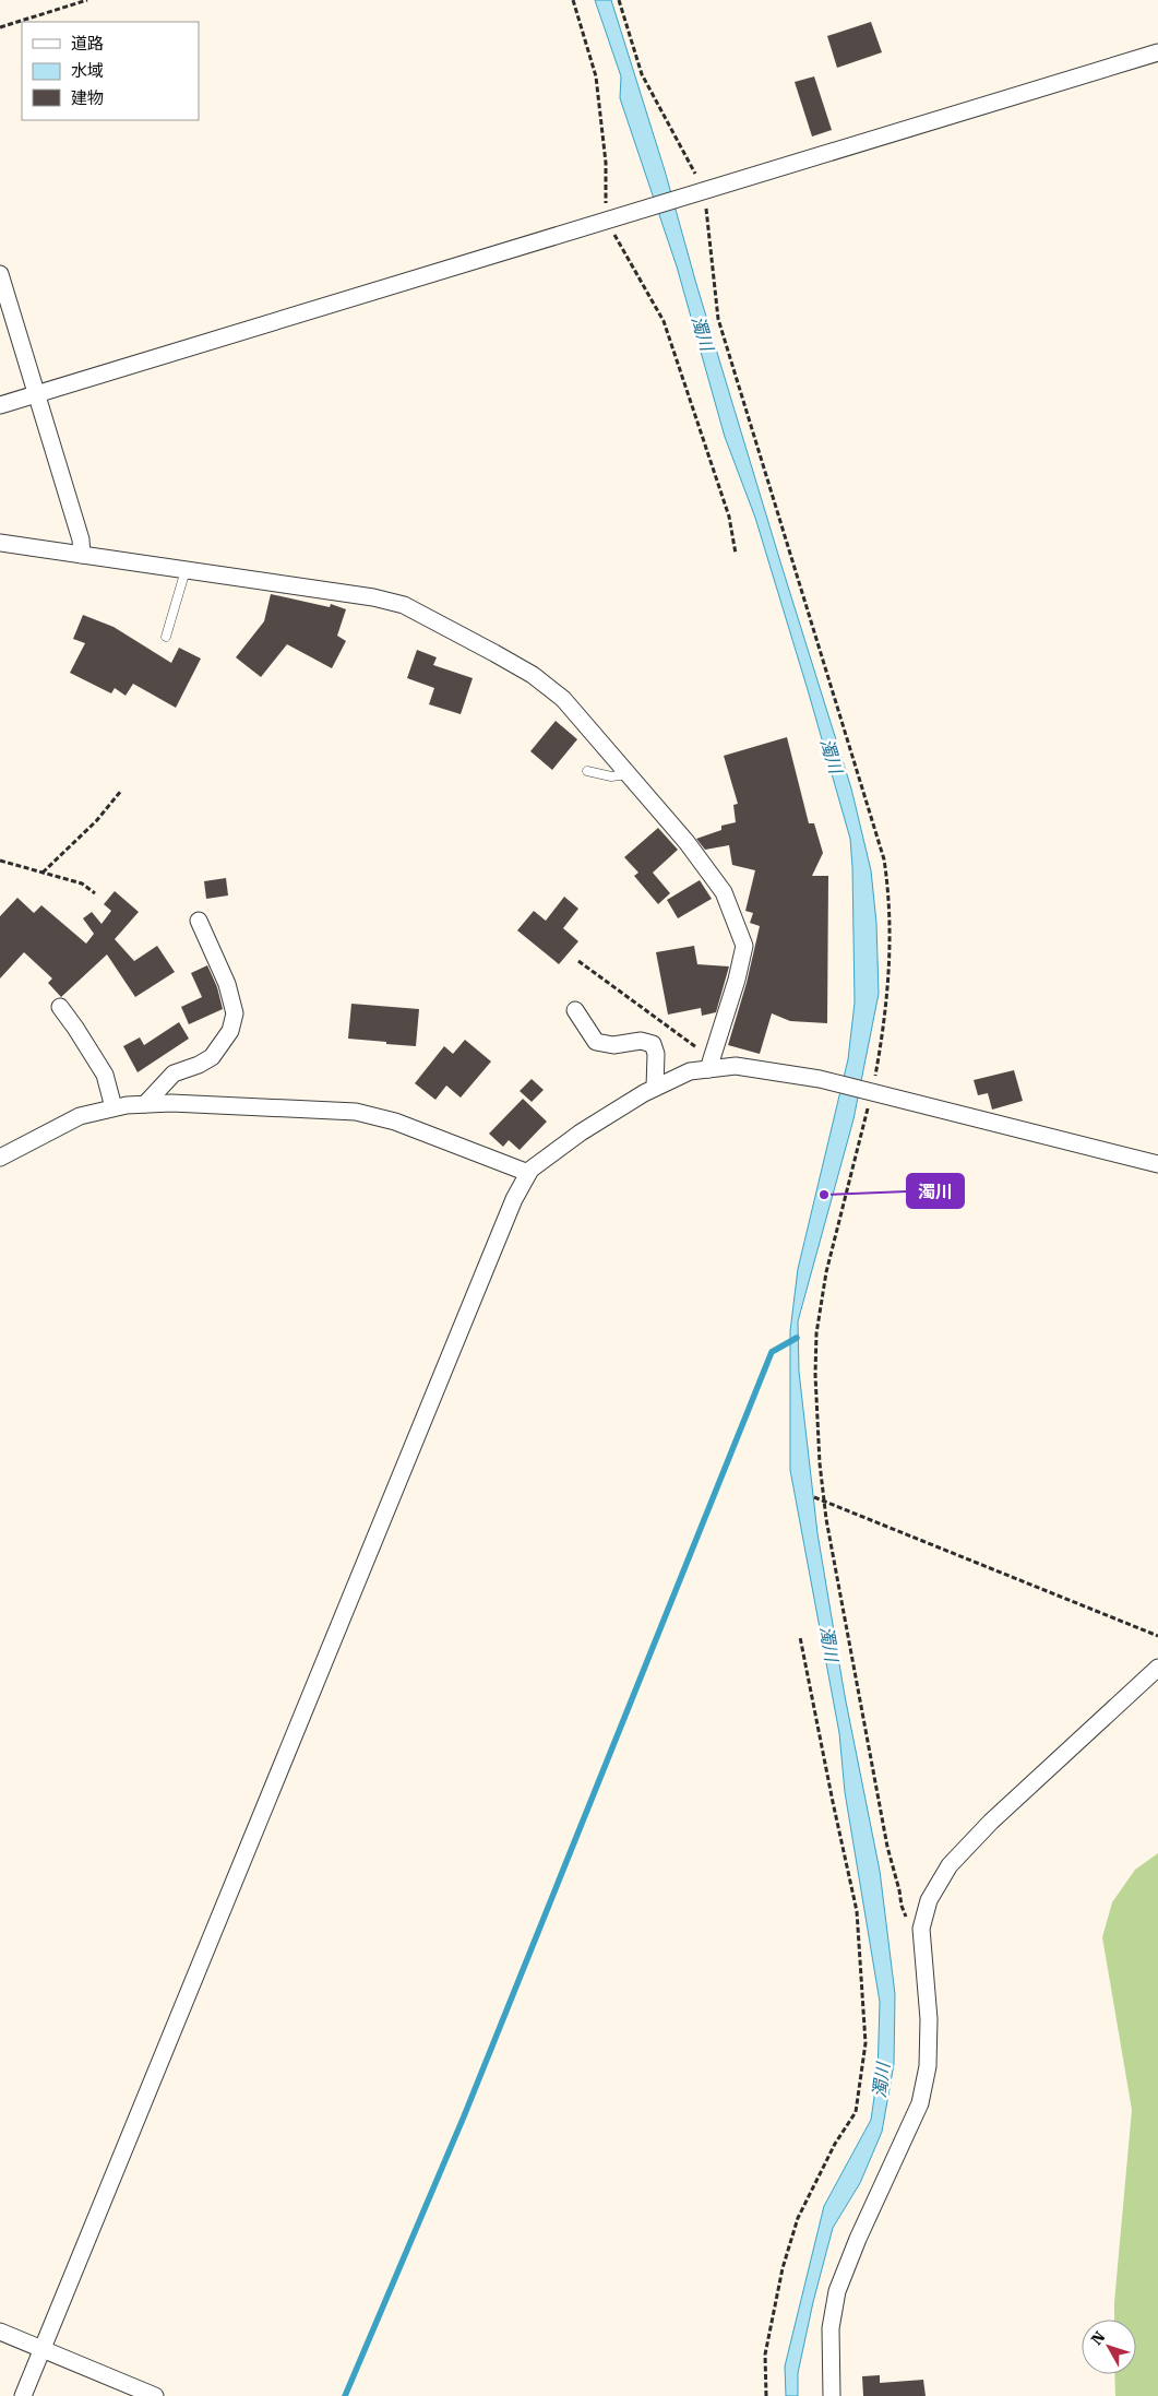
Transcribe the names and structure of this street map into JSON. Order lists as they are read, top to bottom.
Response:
{
  "water": ["濁川"],
  "places": ["濁川"],
  "legend": ["道路", "水域", "建物"],
  "north": "top left"
}
